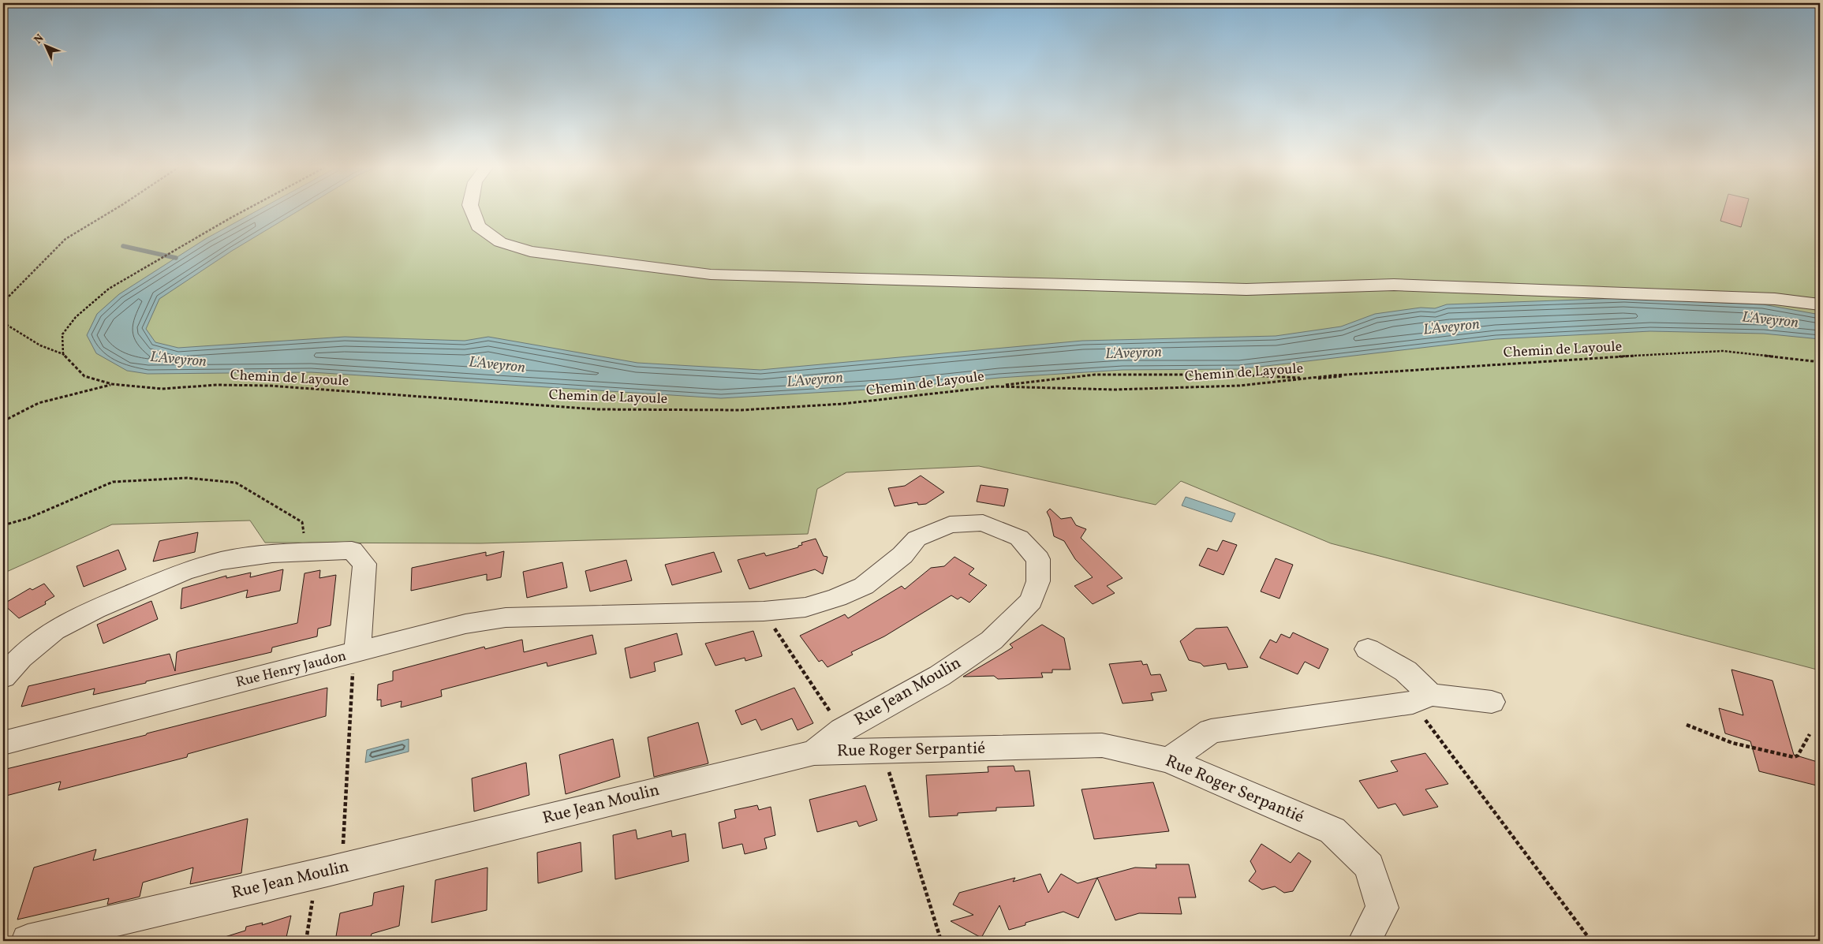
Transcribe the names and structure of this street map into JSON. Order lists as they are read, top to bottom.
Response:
{
  "streets": {
    "street": ["Rue Henry Jaudon", "Rue Jean Moulin", "Rue Roger Serpantié"],
    "path": ["Chemin de Layoule"]
  },
  "crossings": [
    ["Rue Henry Jaudon", "Rue Jean Moulin"],
    ["Rue Jean Moulin", "Rue Roger Serpantié"]
  ],
  "water": ["L'Aveyron"],
  "north": "top left"
}
